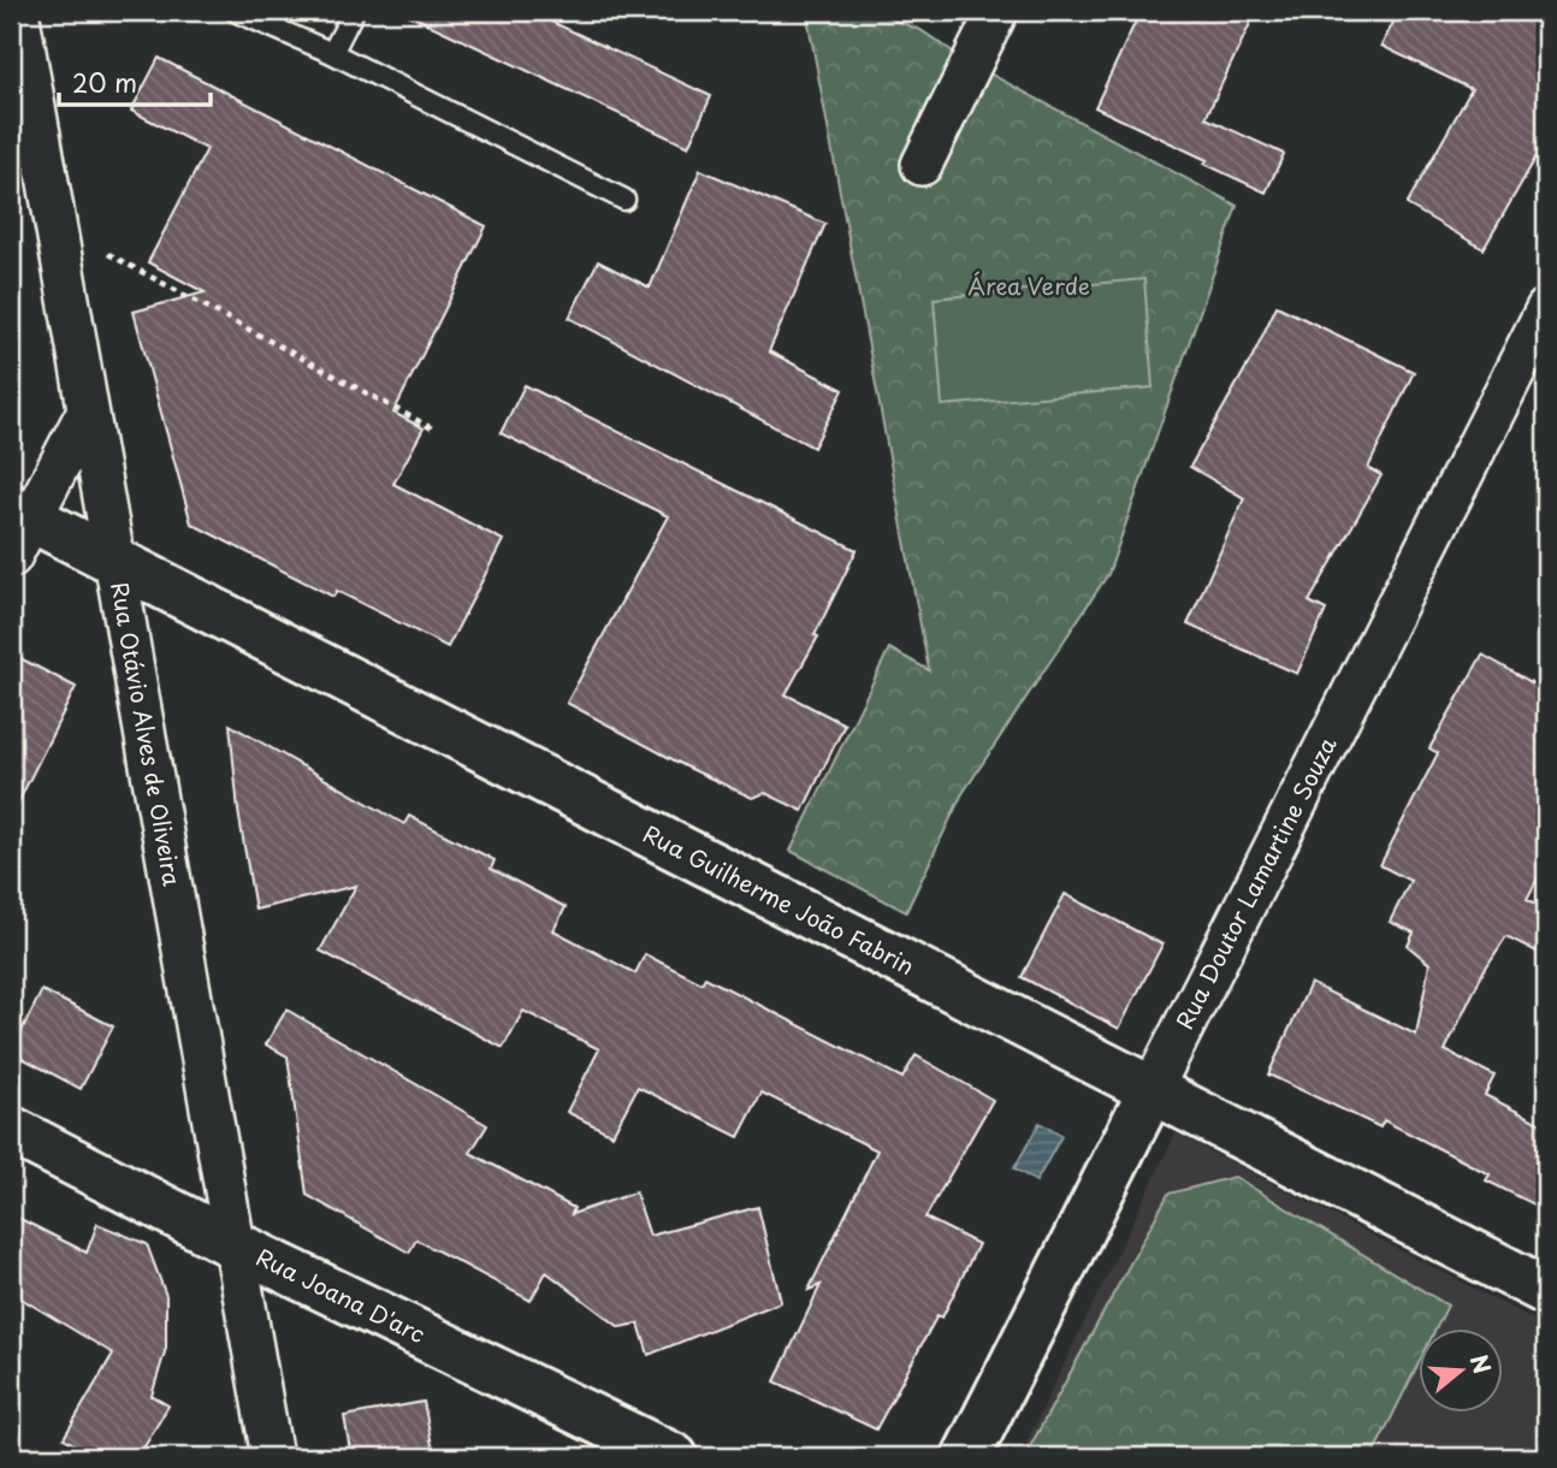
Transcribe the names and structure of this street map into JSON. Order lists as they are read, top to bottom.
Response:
{
  "streets": {
    "street": [
      "Rua Otávio Alves de Oliveira",
      "Rua Doutor Lamartine Souza",
      "Rua Guilherme João Fabrin",
      "Rua Joana D'arc"
    ]
  },
  "crossings": [
    ["Rua Otávio Alves de Oliveira", "Rua Guilherme João Fabrin"],
    ["Rua Otávio Alves de Oliveira", "Rua Joana D'arc"],
    ["Rua Doutor Lamartine Souza", "Rua Guilherme João Fabrin"]
  ],
  "parks": ["Área Verde"],
  "scale_bar": "20 m",
  "north": "right"
}
